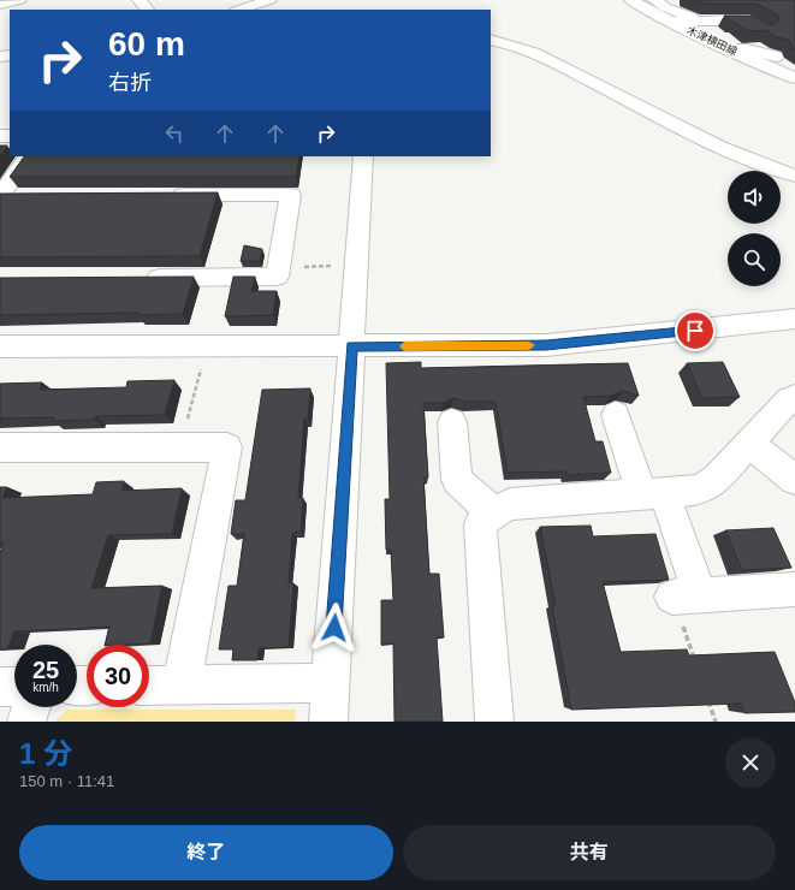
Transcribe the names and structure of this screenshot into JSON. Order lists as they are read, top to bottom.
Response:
{
  "streets": {
    "street": ["木津横田線"]
  },
  "page": {
    "turn": ["60 m", "右折"],
    "speed": "25 km/h",
    "limit": "30",
    "heading": ["1 分", "150 m · 11:41"],
    "buttons": ["終了", "共有"]
  }
}
